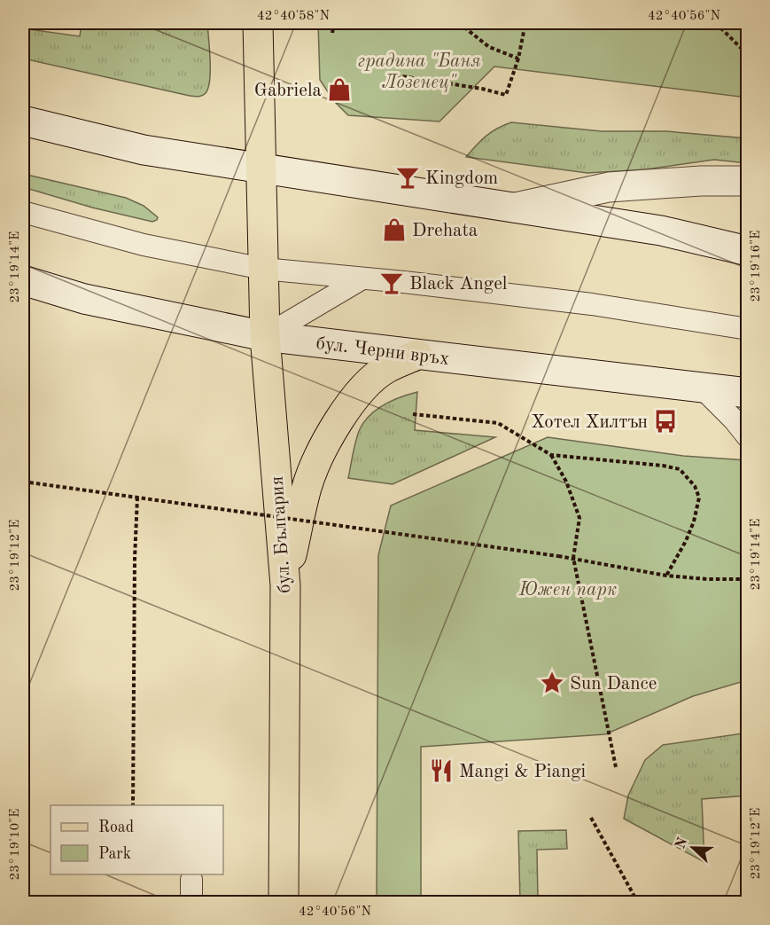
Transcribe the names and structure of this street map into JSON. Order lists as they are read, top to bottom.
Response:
{
  "streets": {
    "main road": ["бул. Черни връх", "бул. България"]
  },
  "crossings": [
    ["бул. Черни връх", "бул. България"]
  ],
  "parks": ["градина \"Баня Лозенец\"", "Южен парк"],
  "places": {
    "shop": ["Gabriela", "Drehata"],
    "bar": ["Kingdom", "Black Angel"],
    "bus stop": ["Хотел Хилтън"],
    "place": ["Sun Dance"],
    "restaurant": ["Mangi & Piangi"]
  },
  "legend": ["Road", "Park"],
  "north": "left",
  "coordinates": [
    "42°40'58\"N",
    "42°40'56\"N",
    "23°19'16\"E",
    "23°19'14\"E",
    "23°19'12\"E",
    "23°19'10\"E"
  ]
}
